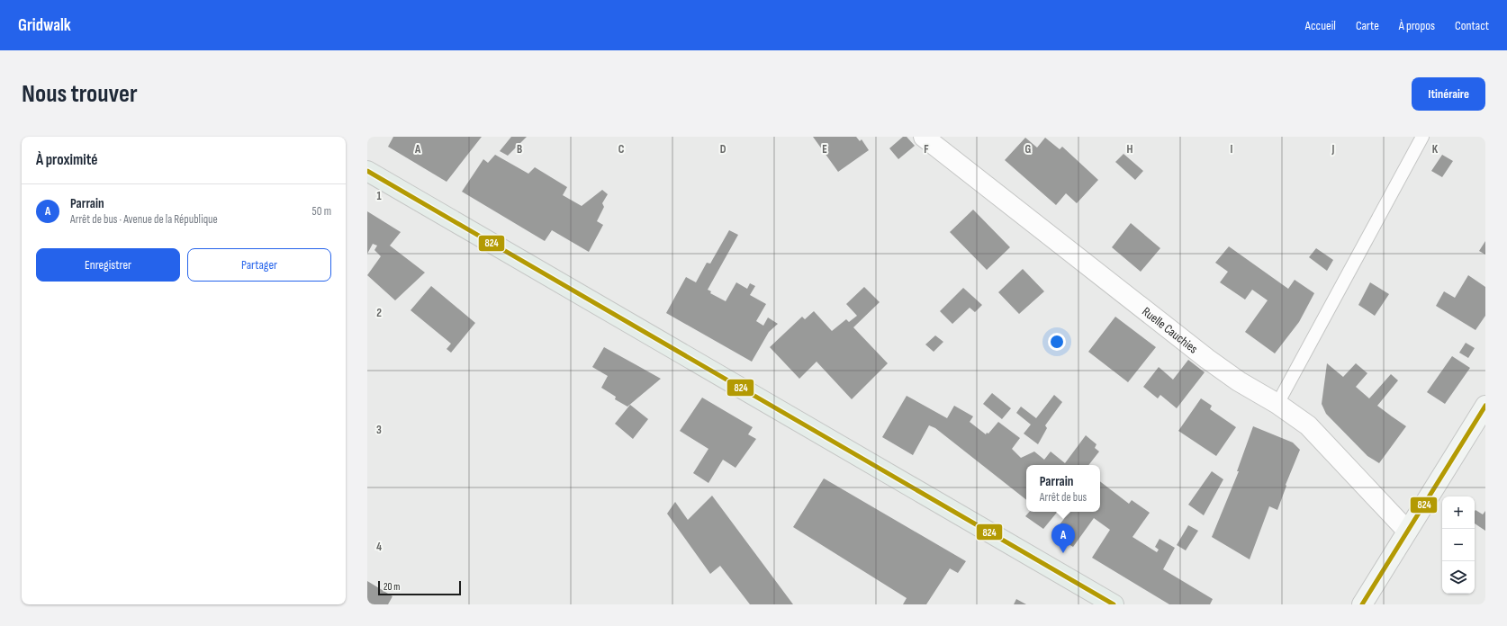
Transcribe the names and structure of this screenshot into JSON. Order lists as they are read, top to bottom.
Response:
{
  "streets": {
    "street": ["Ruelle Cauchies"]
  },
  "lines": ["transit line 824"],
  "scale_bar": "20 m",
  "page": {
    "header": "Gridwalk",
    "nav": [
      "Accueil",
      "Carte",
      "À propos",
      "Contact"
    ],
    "buttons": [
      "Itinéraire",
      ["Enregistrer", "Partager"]
    ],
    "title": "Nous trouver",
    "heading": "À proximité",
    "list": [
      {
        "mark": "A",
        "name": "Parrain",
        "note": "Arrêt de bus · Avenue de la République",
        "value": "50 m"
      }
    ],
    "popup": ["Parrain", "Arrêt de bus"],
    "map_buttons": ["+", "−"],
    "pins": "A",
    "scale": "20 m"
  },
  "grid": {
    "columns": [
      "A",
      "B",
      "C",
      "D",
      "E",
      "F",
      "G",
      "H",
      "I",
      "J",
      "K"
    ],
    "rows": [
      "1",
      "2",
      "3",
      "4"
    ]
  }
}
